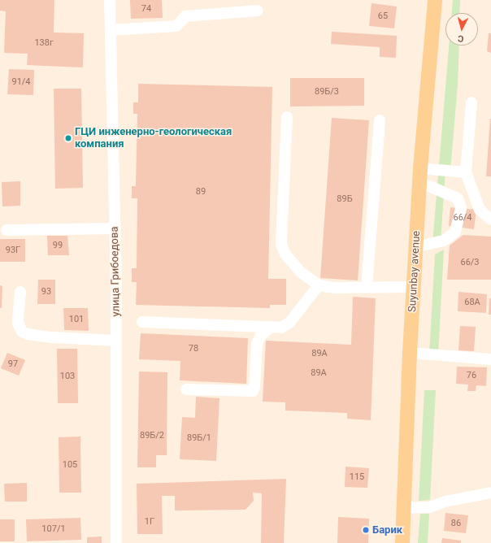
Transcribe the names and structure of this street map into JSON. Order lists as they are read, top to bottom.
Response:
{
  "streets": {
    "main road": ["Suyunbay avenue"],
    "street": ["улица Грибоедова"]
  },
  "places": ["ГЦИ инженерно-геологическая компания", "Барик"],
  "house_numbers": [
    "74",
    "65",
    "138г",
    "91/4",
    "89Б/3",
    "89",
    "89Б",
    "66/4",
    "99",
    "93Г",
    "66/3",
    "93",
    "68А",
    "101",
    "78",
    "89А",
    "97",
    "89А",
    "76",
    "103",
    "89Б/2",
    "89Б/1",
    "105",
    "115",
    "1Г",
    "86",
    "107/1"
  ],
  "north": "bottom"
}
